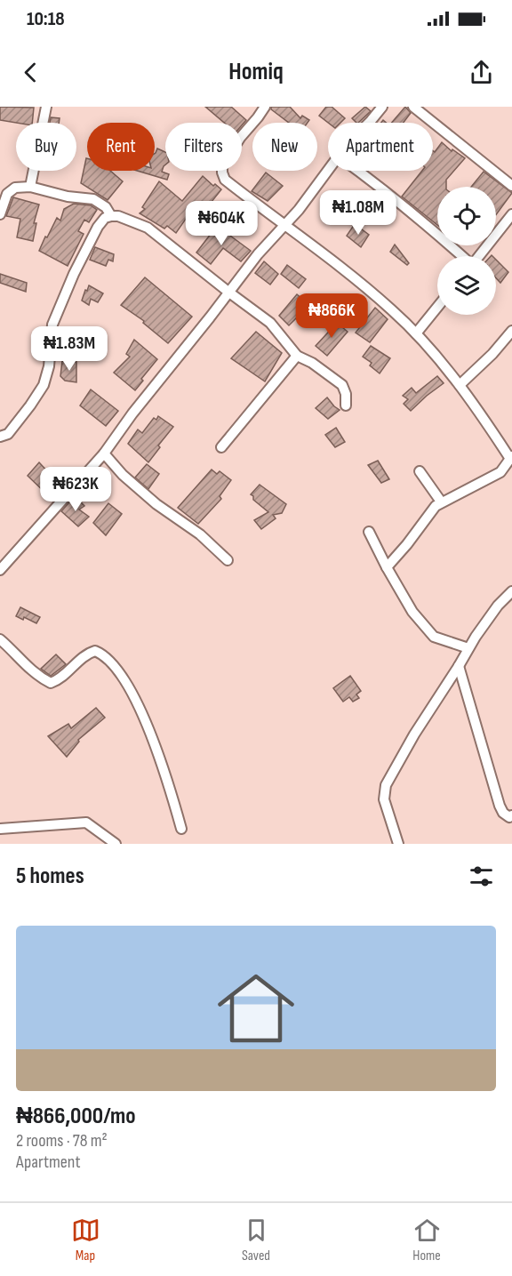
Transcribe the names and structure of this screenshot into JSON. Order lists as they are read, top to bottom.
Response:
{
  "page": {
    "status": "10:18",
    "header": "Homiq",
    "chip": [
      "Buy",
      "Rent",
      "Filters",
      "New",
      "Apartment"
    ],
    "price": [
      "₦1.08M",
      "₦604K",
      "₦866K",
      "₦1.83M",
      "₦623K"
    ],
    "heading": "5 homes",
    "list": [
      {
        "name": "₦866,000/mo",
        "note": "2 rooms · 78 m² · Apartment"
      }
    ],
    "tabs": ["Map", "Saved", "Home"]
  }
}
